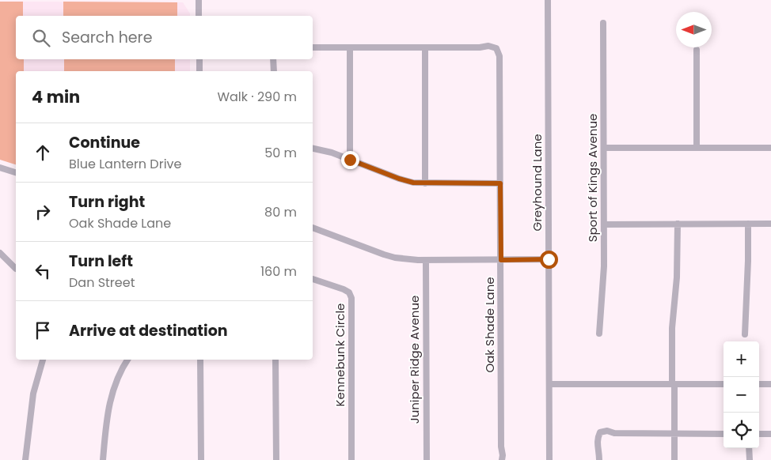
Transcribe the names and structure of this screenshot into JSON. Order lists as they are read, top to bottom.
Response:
{
  "streets": {
    "street": [
      "Sport of Kings Avenue",
      "Greyhound Lane",
      "Oak Shade Lane",
      "Kennebunk Circle",
      "Juniper Ridge Avenue"
    ]
  },
  "north": "left",
  "page": {
    "search": "Search here",
    "heading": ["4 min", "Walk · 290 m"],
    "list": [
      ["Continue", "Blue Lantern Drive", "50 m"],
      ["Turn right", "Oak Shade Lane", "80 m"],
      ["Turn left", "Dan Street", "160 m"],
      "Arrive at destination"
    ],
    "map_buttons": ["+", "−"]
  }
}
